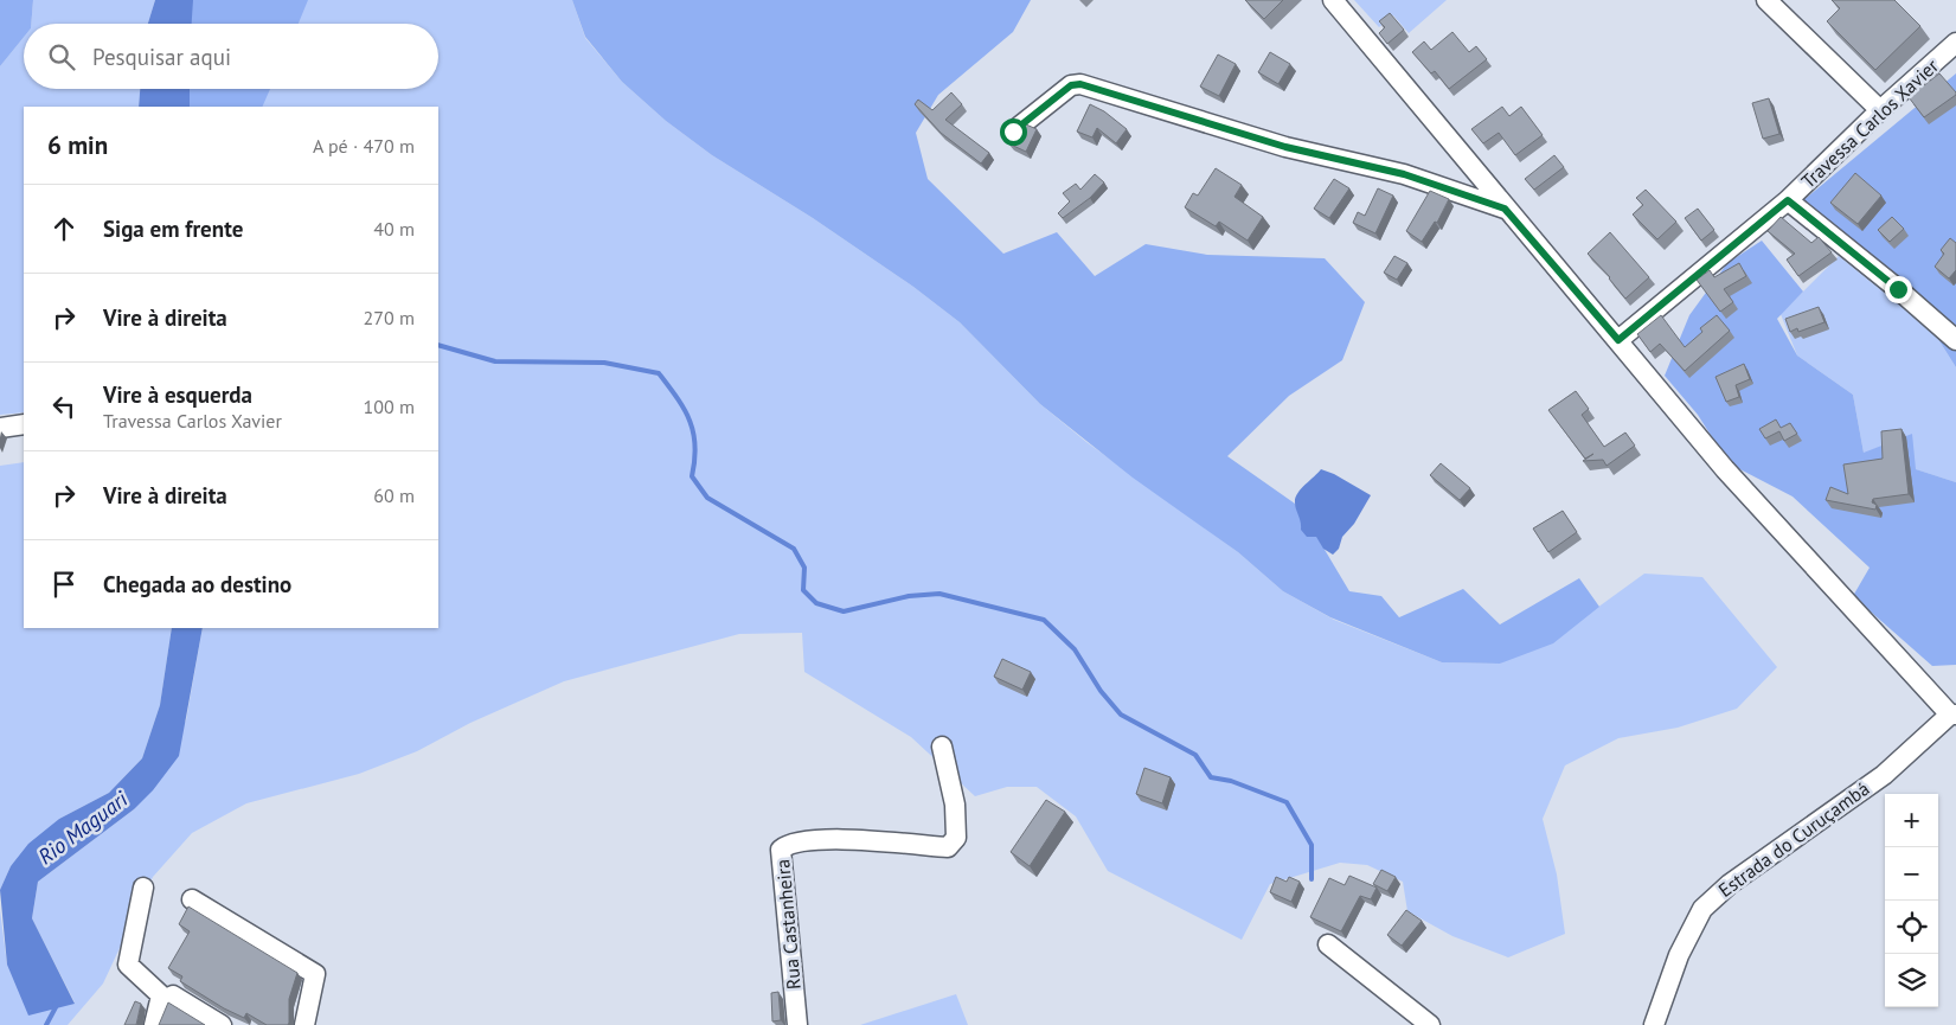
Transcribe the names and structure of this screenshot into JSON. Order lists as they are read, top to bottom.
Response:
{
  "streets": {
    "street": ["Travessa Carlos Xavier", "Estrada do Curuçambá", "Rua Castanheira"]
  },
  "water": ["Rio Maguari"],
  "page": {
    "search": "Pesquisar aqui",
    "heading": ["6 min", "A pé · 470 m"],
    "list": [
      ["Siga em frente", "40 m"],
      ["Vire à direita", "270 m"],
      ["Vire à esquerda", "Travessa Carlos Xavier", "100 m"],
      ["Vire à direita", "60 m"],
      "Chegada ao destino"
    ],
    "map_buttons": ["+", "−"]
  }
}
